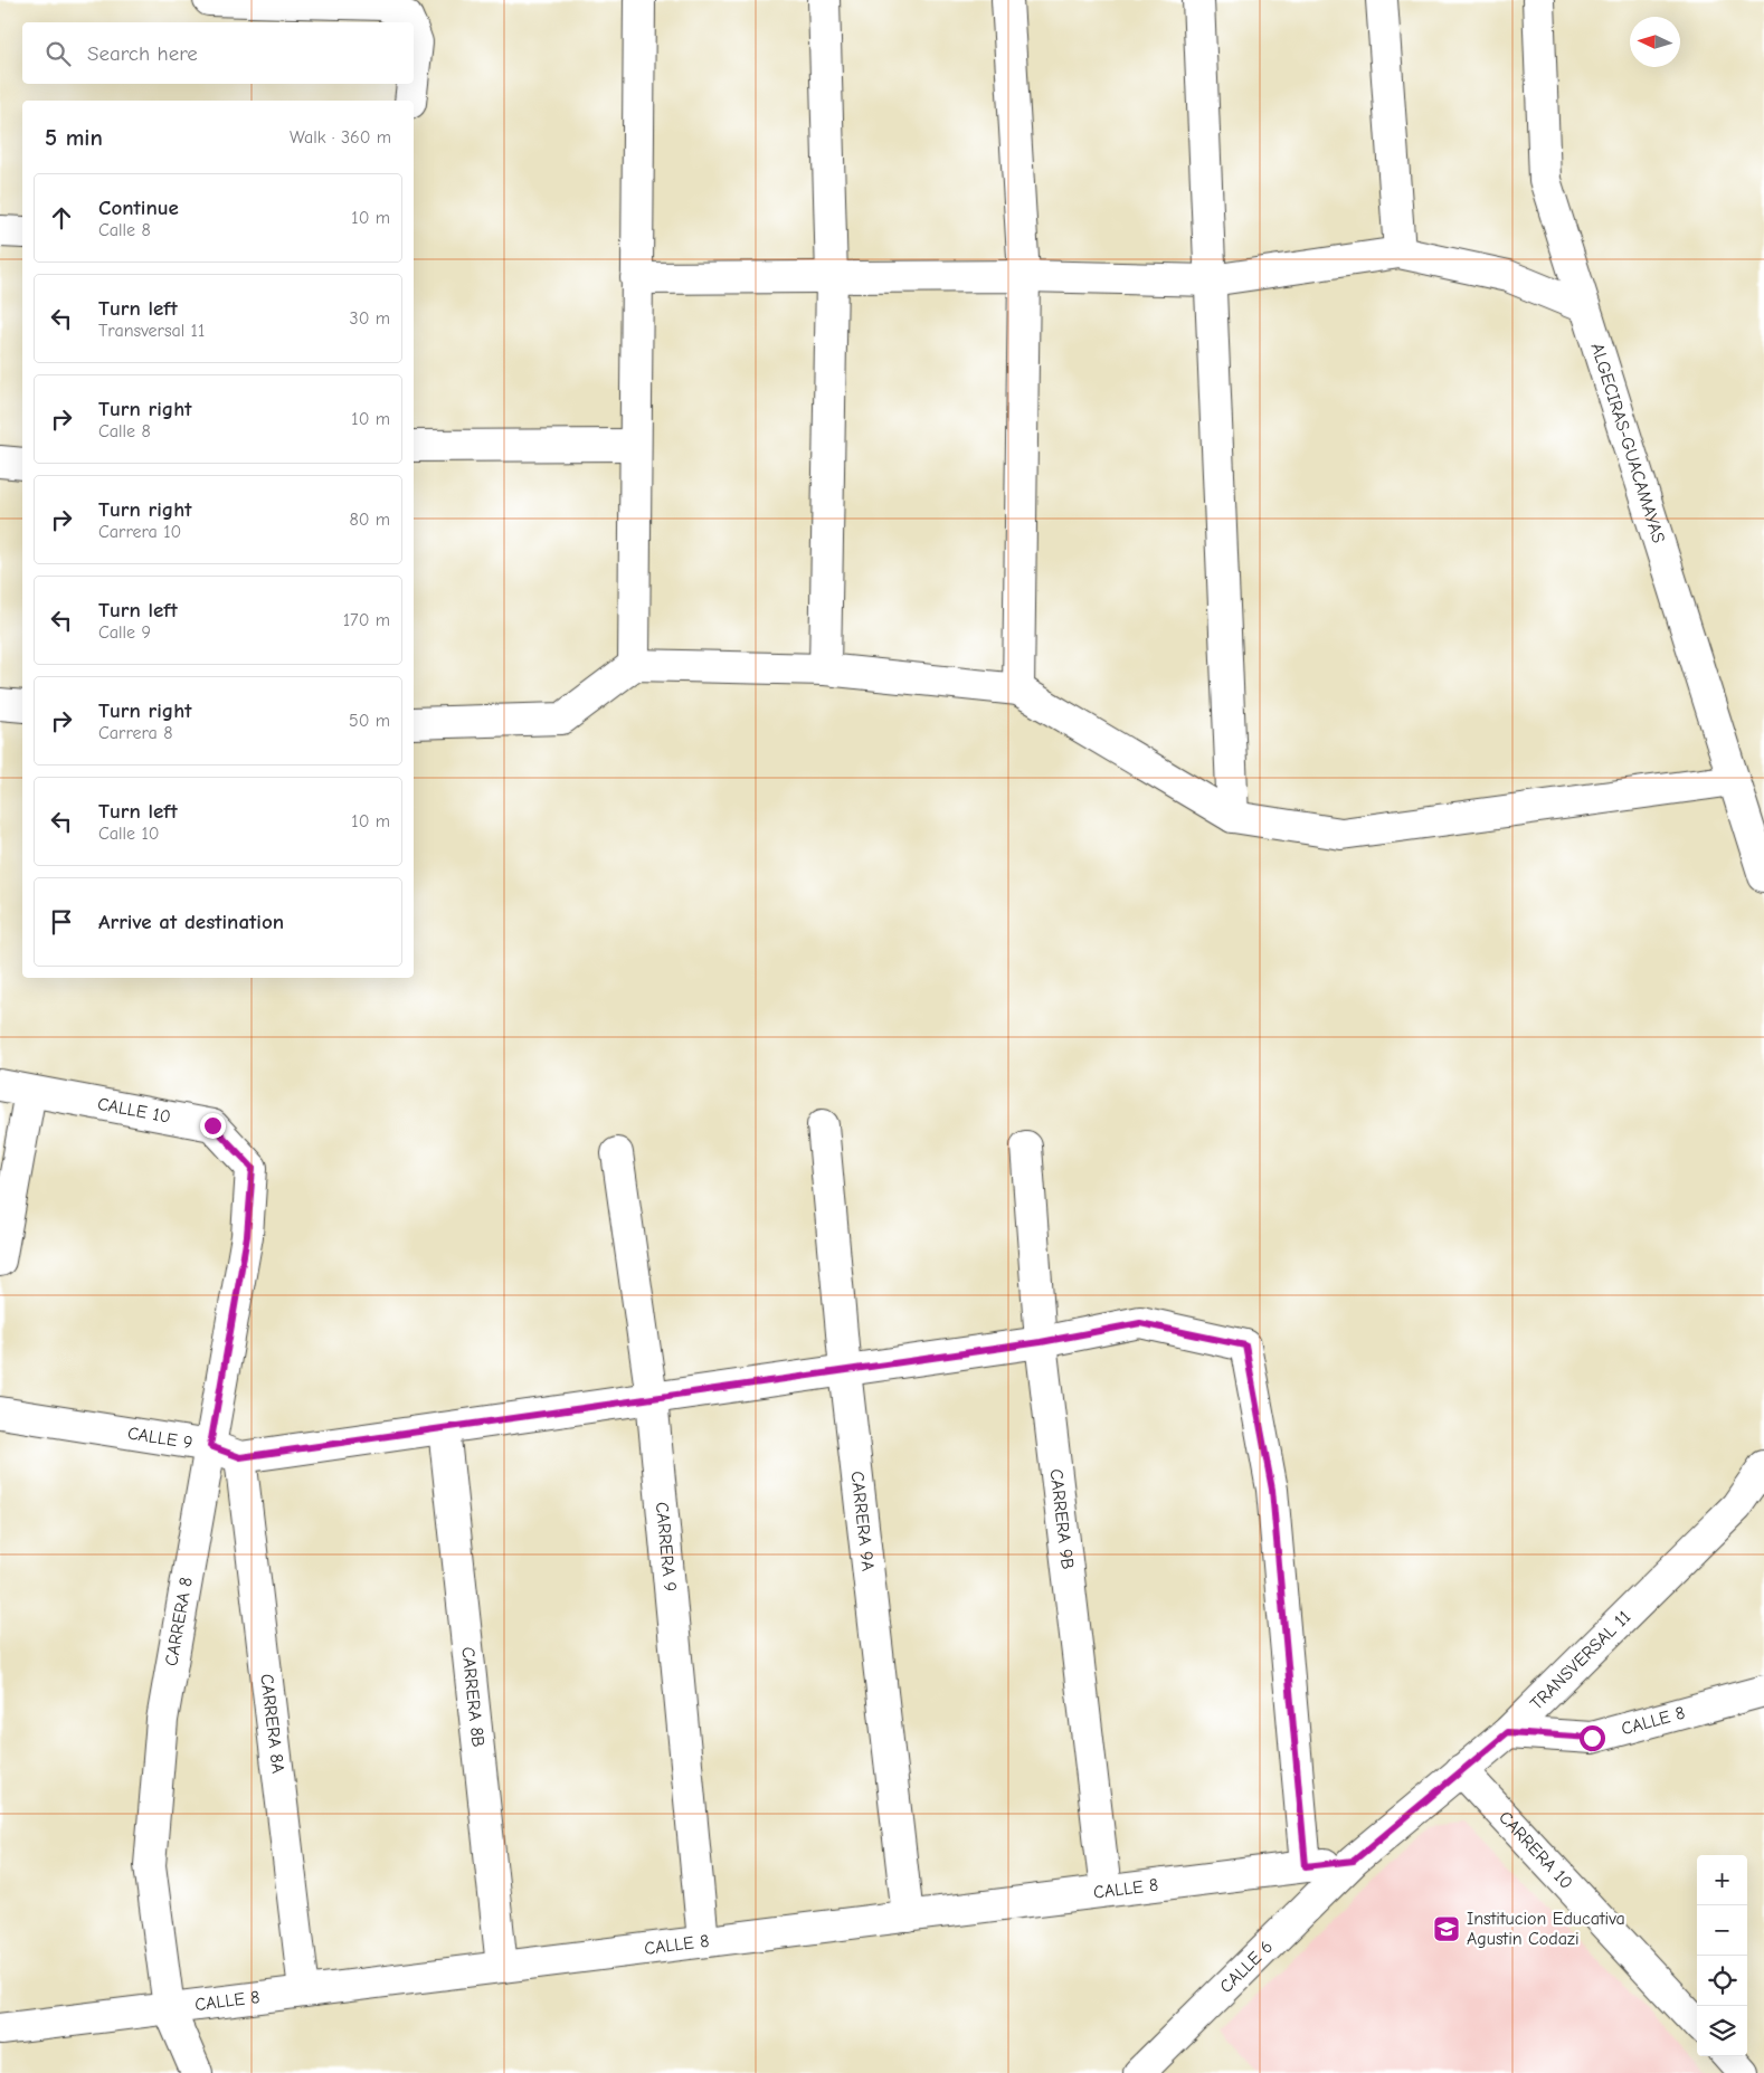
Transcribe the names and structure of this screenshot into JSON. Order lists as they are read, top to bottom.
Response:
{
  "streets": {
    "street": [
      "ALGECIRAS-GUACAMAYAS",
      "CALLE 10",
      "CALLE 9",
      "CARRERA 9B",
      "CARRERA 9A",
      "CARRERA 9",
      "CARRERA 8",
      "TRANSVERSAL 11",
      "CARRERA 8B",
      "CALLE 8",
      "CARRERA 8A",
      "CARRERA 10",
      "CALLE 6"
    ]
  },
  "crossings": [
    ["CALLE 10", "CARRERA 8"],
    ["CALLE 9", "CARRERA 9B"],
    ["CALLE 9", "CARRERA 9A"],
    ["CALLE 9", "CARRERA 9"],
    ["CALLE 9", "CARRERA 8"],
    ["CALLE 9", "CARRERA 8B"],
    ["CALLE 9", "CALLE 8"],
    ["CALLE 9", "CARRERA 8A"],
    ["CARRERA 9B", "CALLE 8"],
    ["CARRERA 9A", "CALLE 8"],
    ["CARRERA 9", "CALLE 8"],
    ["CARRERA 8", "CALLE 8"],
    ["TRANSVERSAL 11", "CALLE 8"],
    ["TRANSVERSAL 11", "CARRERA 10"],
    ["TRANSVERSAL 11", "CALLE 6"],
    ["CARRERA 8B", "CALLE 8"],
    ["CALLE 8", "CARRERA 8A"],
    ["CALLE 8", "CALLE 6"]
  ],
  "places": {
    "school or university": ["Institucion Educativa Agustin Codazi"]
  },
  "north": "left",
  "page": {
    "search": "Search here",
    "heading": ["5 min", "Walk · 360 m"],
    "list": [
      ["Continue", "Calle 8", "10 m"],
      ["Turn left", "Transversal 11", "30 m"],
      ["Turn right", "Calle 8", "10 m"],
      ["Turn right", "Carrera 10", "80 m"],
      ["Turn left", "Calle 9", "170 m"],
      ["Turn right", "Carrera 8", "50 m"],
      ["Turn left", "Calle 10", "10 m"],
      "Arrive at destination"
    ],
    "map_buttons": ["+", "−"]
  }
}
